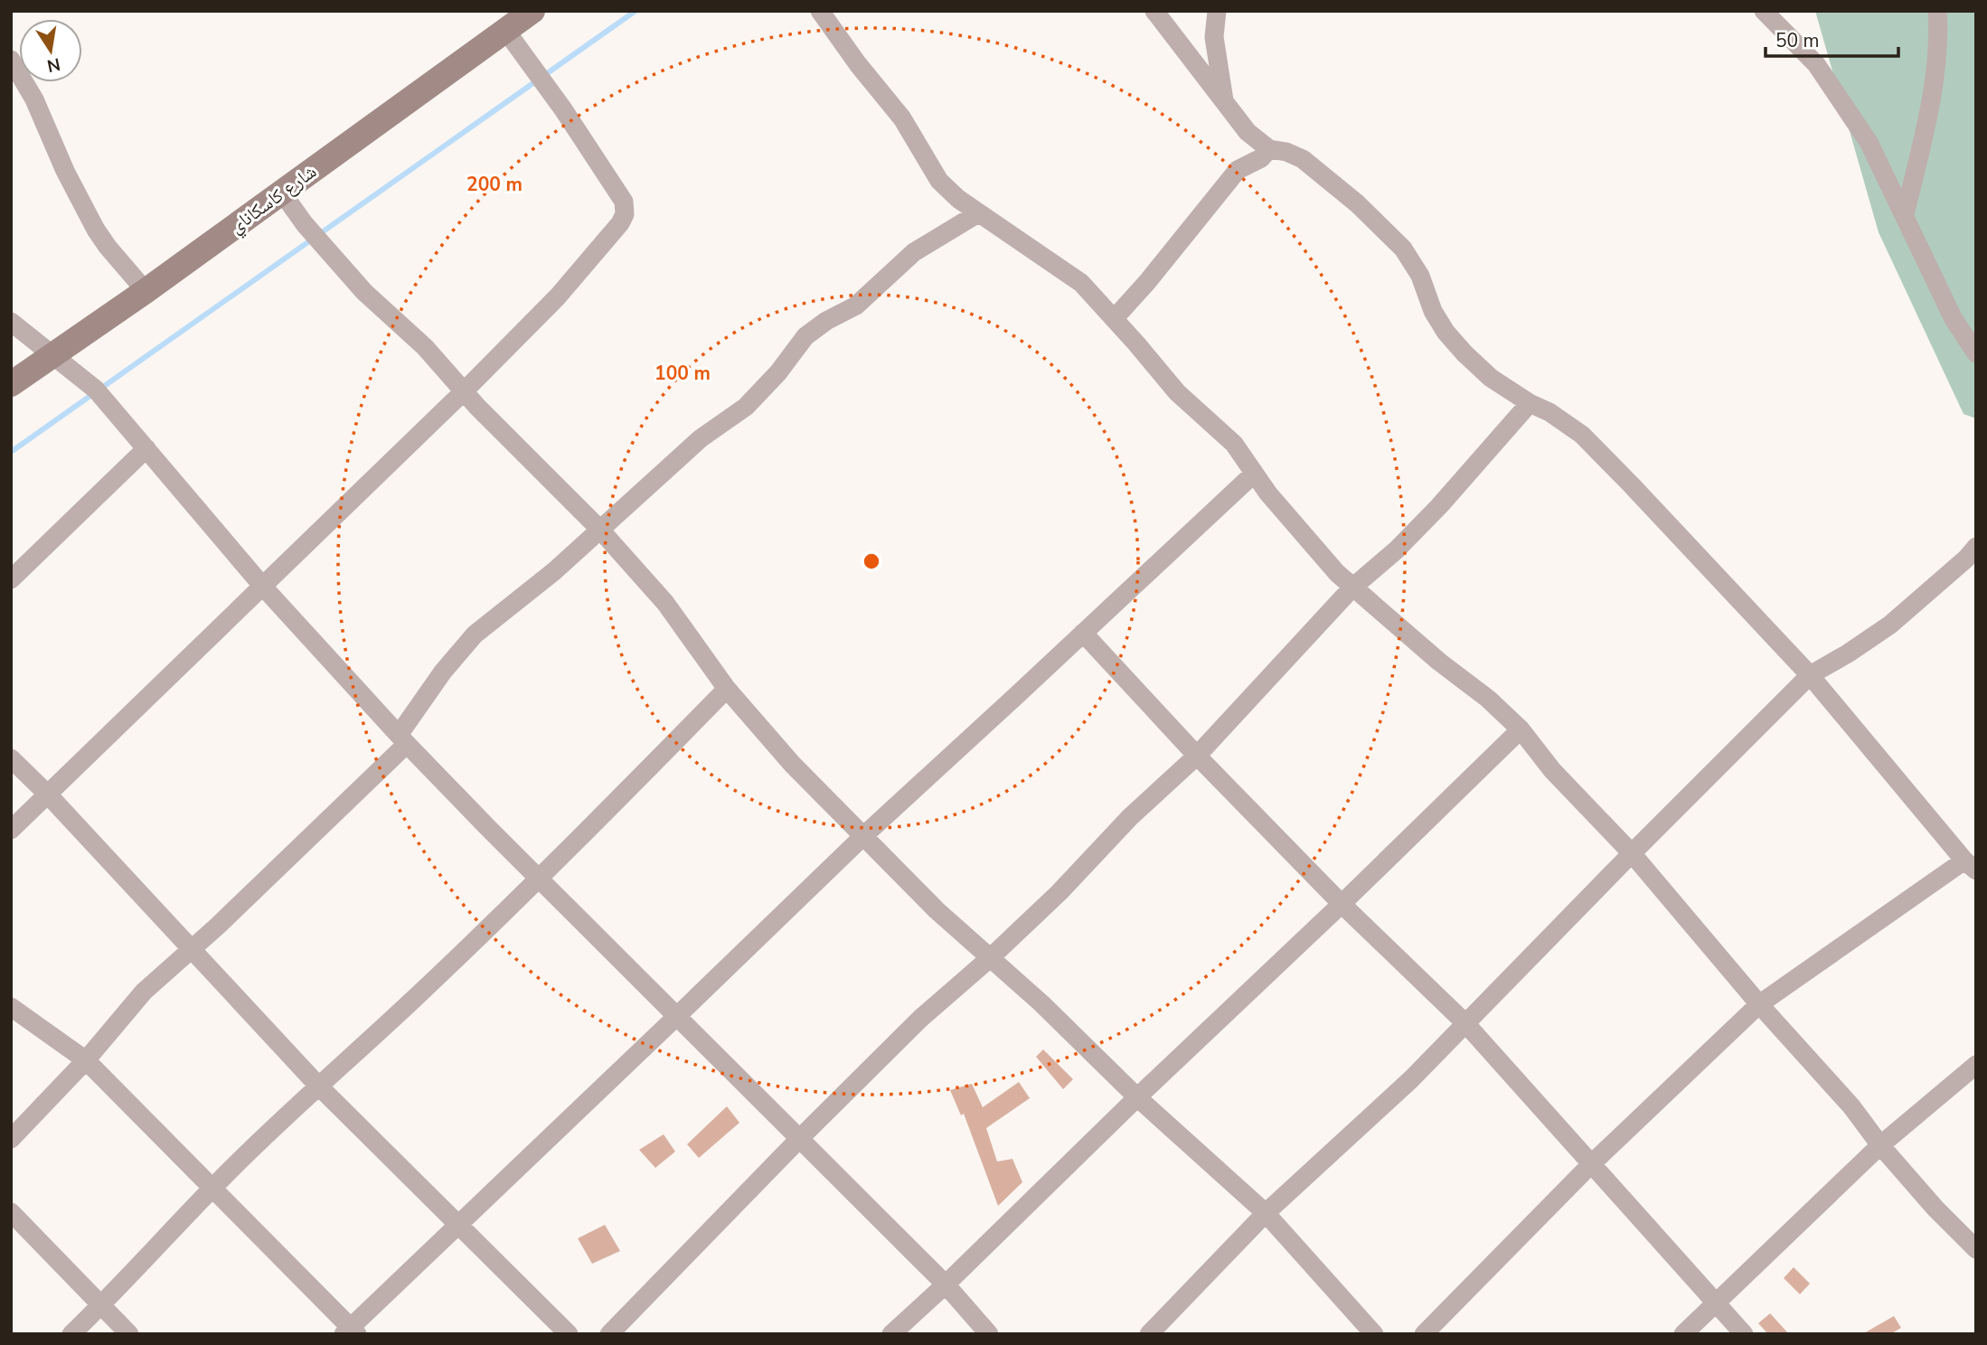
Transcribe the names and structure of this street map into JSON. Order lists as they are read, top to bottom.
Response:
{
  "streets": {
    "street": ["شارع كاسكاناي"]
  },
  "scale_bar": "50 m",
  "north": "bottom",
  "rings": ["200 m", "100 m"]
}
